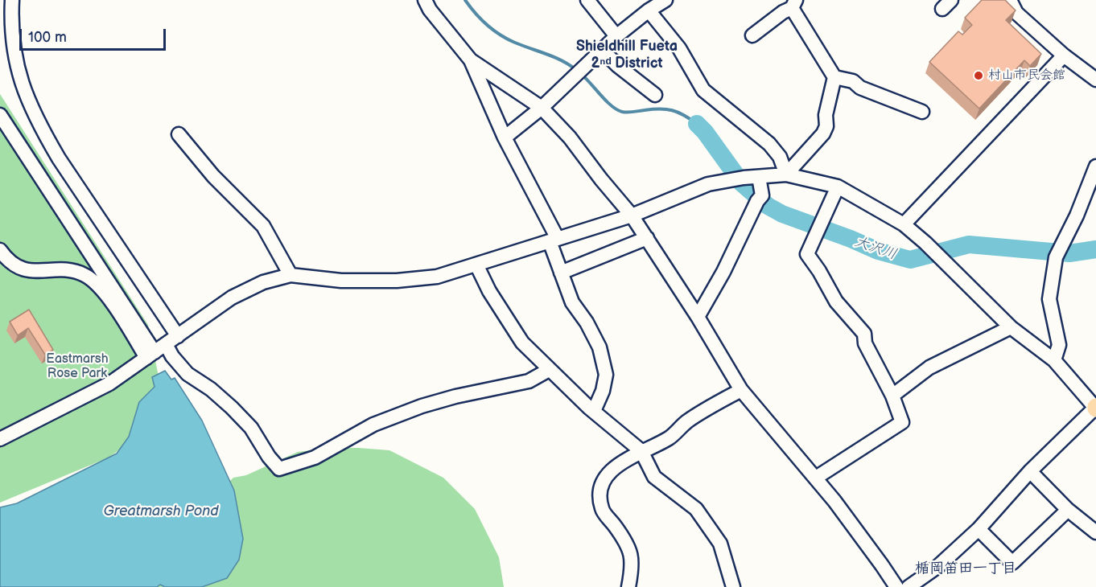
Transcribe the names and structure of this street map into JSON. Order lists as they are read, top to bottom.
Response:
{
  "districts": ["Shieldhill Fueta 2ⁿᵈ District", "楯岡笛田一丁目"],
  "water": ["大沢川", "Greatmarsh Pond"],
  "parks": ["Eastmarsh Rose Park"],
  "places": ["村山市民会館"],
  "scale_bar": "100 m"
}
